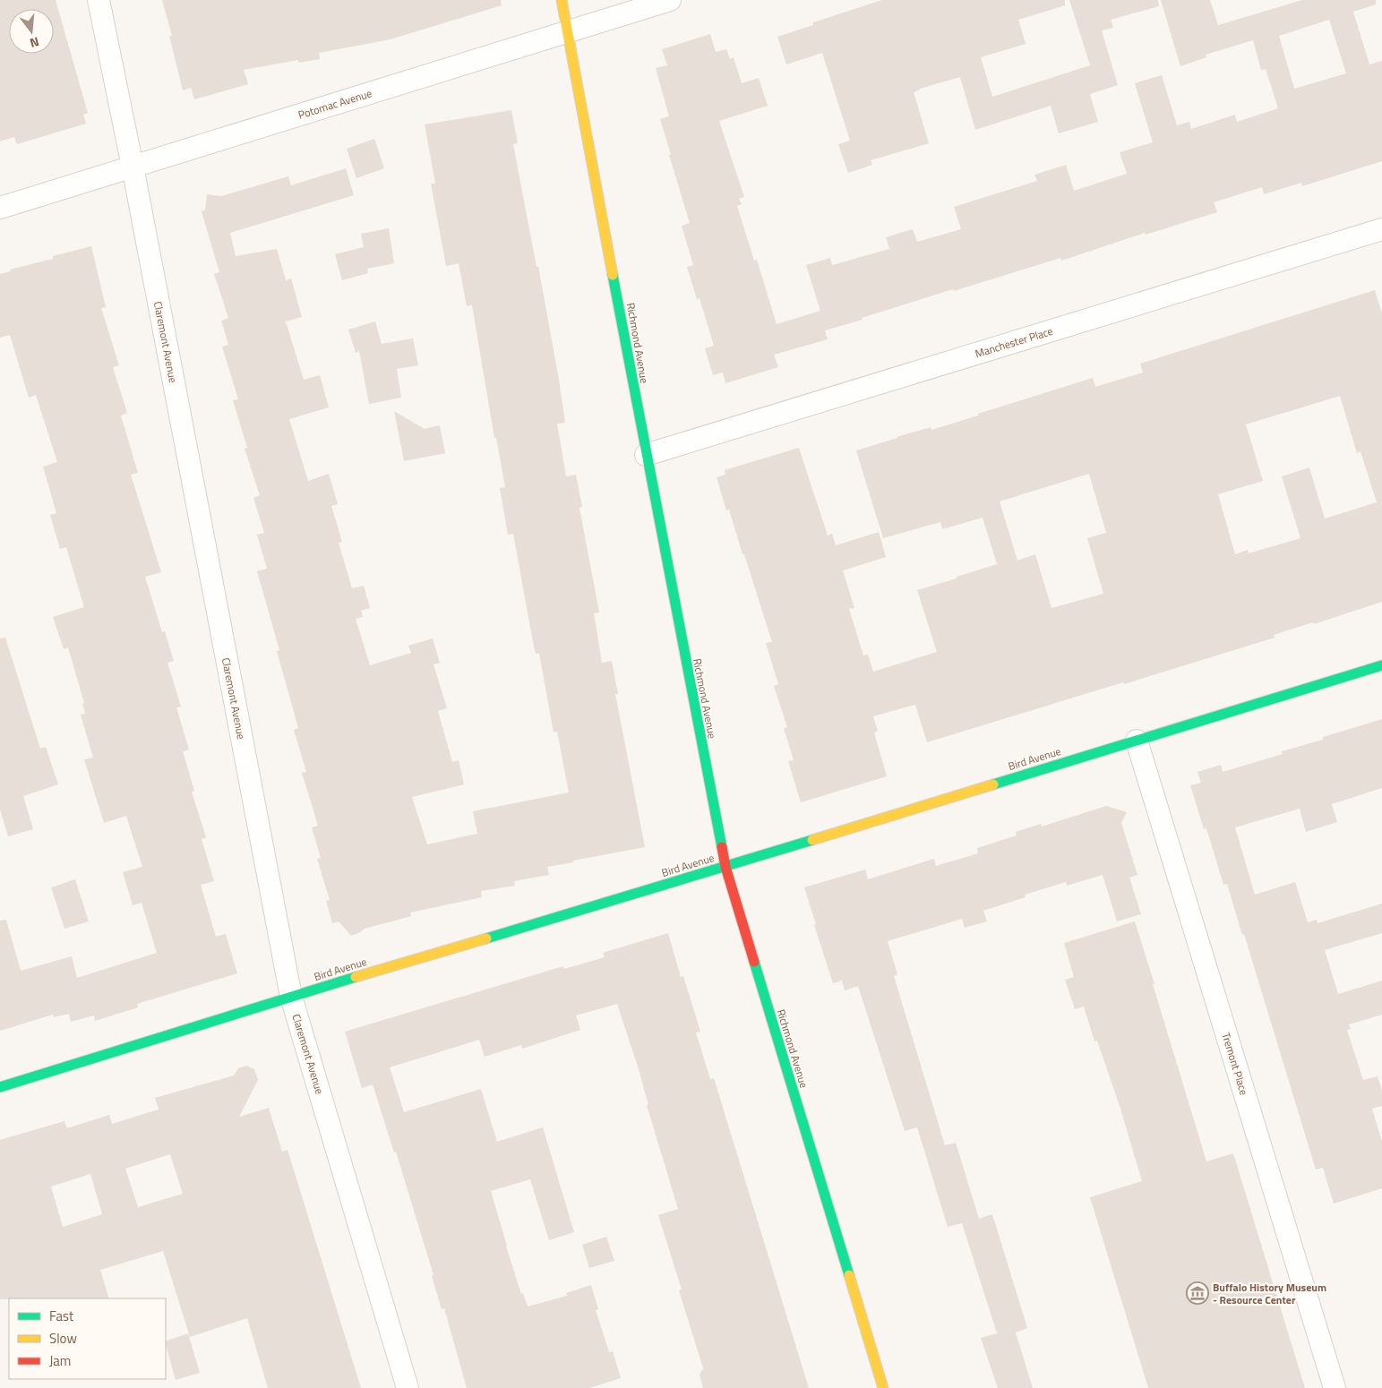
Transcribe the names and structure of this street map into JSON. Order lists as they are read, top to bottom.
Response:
{
  "streets": {
    "street": [
      "Potomac Avenue",
      "Claremont Avenue",
      "Manchester Place",
      "Richmond Avenue",
      "Bird Avenue",
      "Tremont Place"
    ]
  },
  "crossings": [
    ["Potomac Avenue", "Claremont Avenue"],
    ["Potomac Avenue", "Richmond Avenue"],
    ["Claremont Avenue", "Bird Avenue"],
    ["Manchester Place", "Richmond Avenue"],
    ["Richmond Avenue", "Bird Avenue"],
    ["Bird Avenue", "Tremont Place"]
  ],
  "places": {
    "museum": ["Buffalo History Museum - Resource Center"]
  },
  "legend": ["Fast", "Slow", "Jam"],
  "north": "bottom"
}
